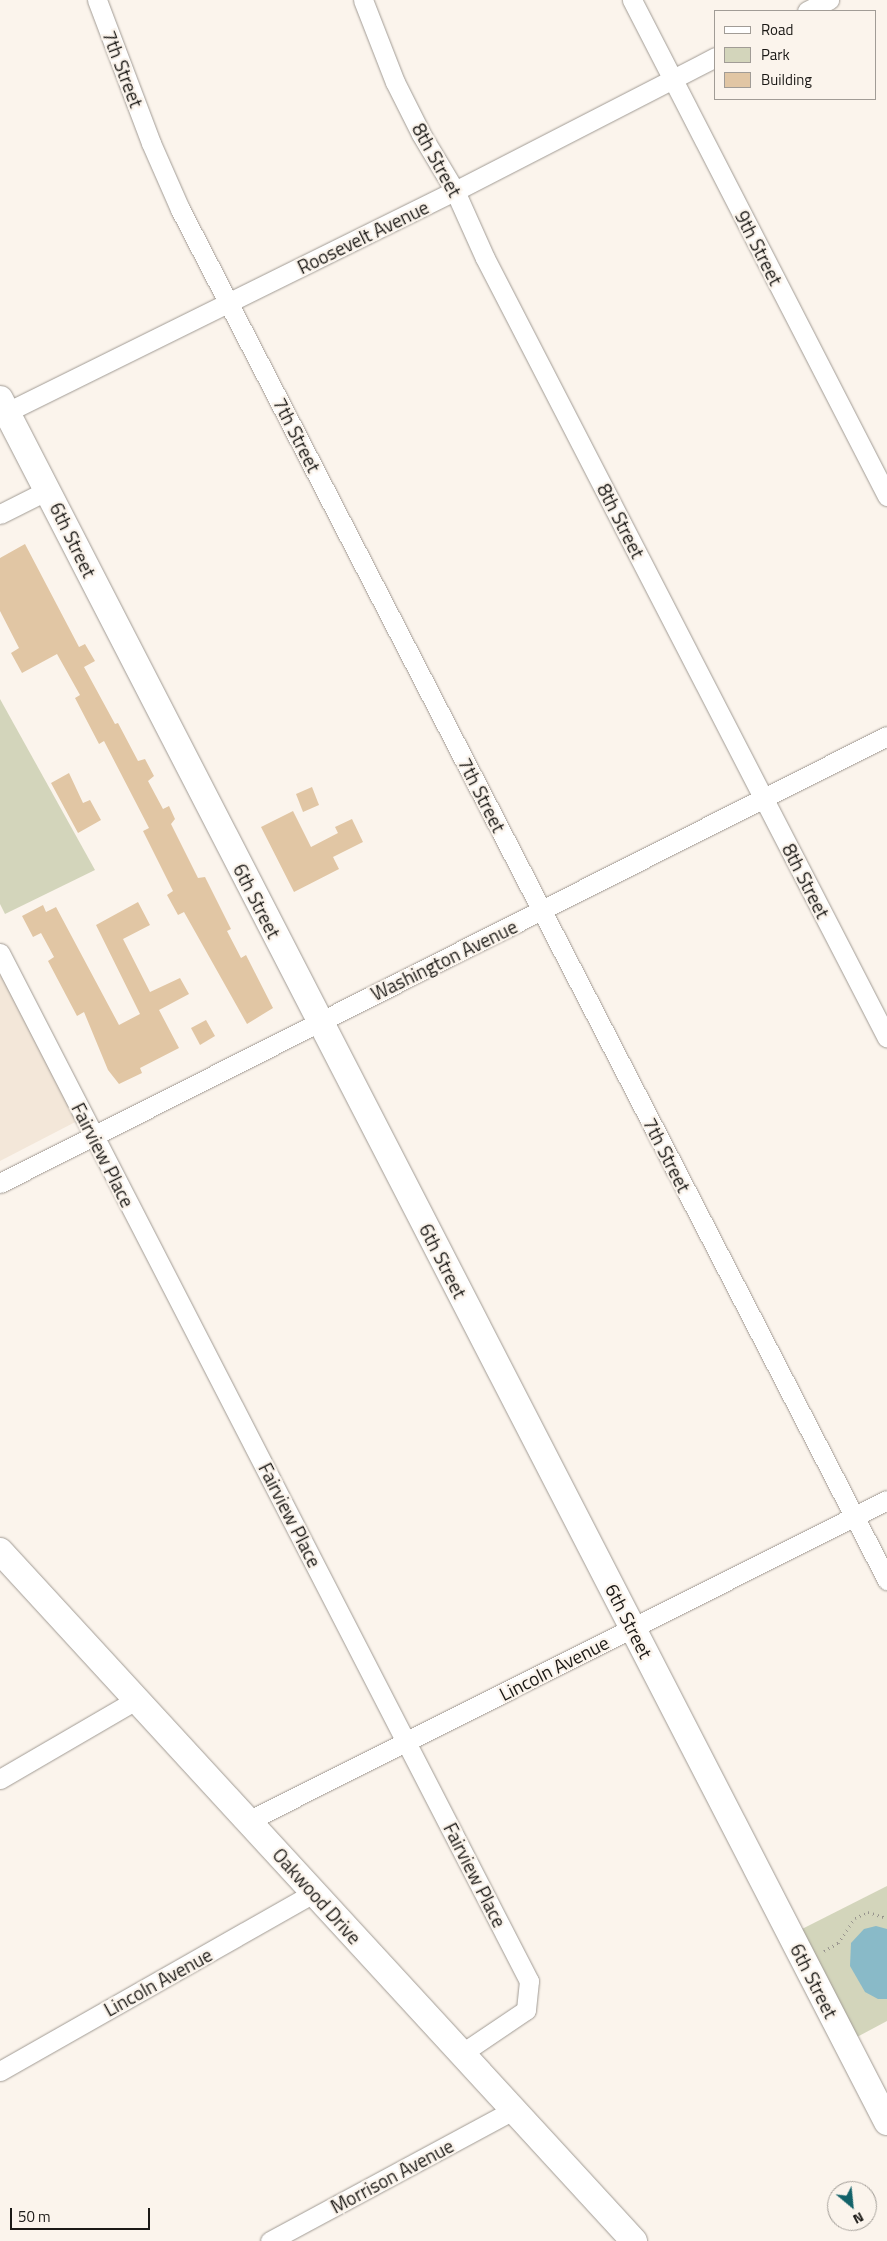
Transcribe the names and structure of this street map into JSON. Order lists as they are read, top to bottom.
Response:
{
  "streets": {
    "street": [
      "7th Street",
      "8th Street",
      "Roosevelt Avenue",
      "9th Street",
      "6th Street",
      "Washington Avenue",
      "Fairview Place",
      "Lincoln Avenue",
      "Oakwood Drive",
      "Morrison Avenue"
    ]
  },
  "crossings": [
    ["7th Street", "Roosevelt Avenue"],
    ["7th Street", "Washington Avenue"],
    ["7th Street", "Lincoln Avenue"],
    ["8th Street", "Roosevelt Avenue"],
    ["8th Street", "Washington Avenue"],
    ["Roosevelt Avenue", "9th Street"],
    ["Roosevelt Avenue", "6th Street"],
    ["6th Street", "Washington Avenue"],
    ["6th Street", "Lincoln Avenue"],
    ["Washington Avenue", "Fairview Place"],
    ["Fairview Place", "Lincoln Avenue"],
    ["Fairview Place", "Oakwood Drive"],
    ["Lincoln Avenue", "Oakwood Drive"],
    ["Oakwood Drive", "Morrison Avenue"]
  ],
  "legend": ["Road", "Park", "Building"],
  "scale_bar": "50 m",
  "north": "bottom right"
}
